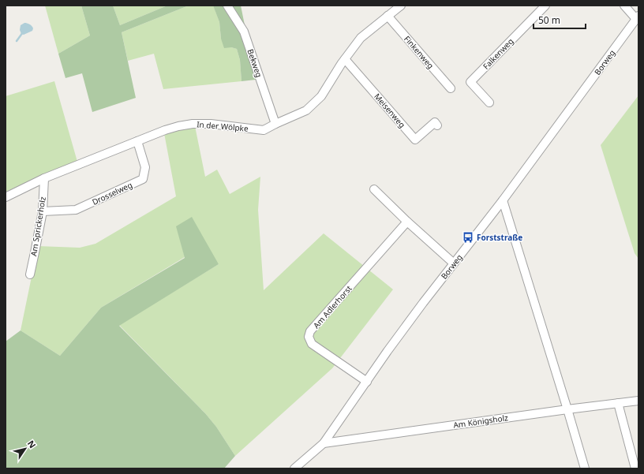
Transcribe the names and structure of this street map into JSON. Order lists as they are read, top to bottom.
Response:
{
  "streets": {
    "street": [
      "Finkenweg",
      "Falkenweg",
      "Borweg",
      "Bekweg",
      "Meisenweg",
      "In der Wölpke",
      "Drosselweg",
      "Am Sprickerholz",
      "Am Adlerhorst",
      "Am Königsholz"
    ]
  },
  "crossings": [
    ["Finkenweg", "In der Wölpke"],
    ["Borweg", "Am Adlerhorst"],
    ["Borweg", "Am Königsholz"],
    ["Bekweg", "In der Wölpke"],
    ["Meisenweg", "In der Wölpke"],
    ["In der Wölpke", "Drosselweg"],
    ["In der Wölpke", "Am Sprickerholz"],
    ["Drosselweg", "Am Sprickerholz"]
  ],
  "places": {
    "bus stop": ["Forststraße"]
  },
  "scale_bar": "50 m",
  "north": "top right"
}
